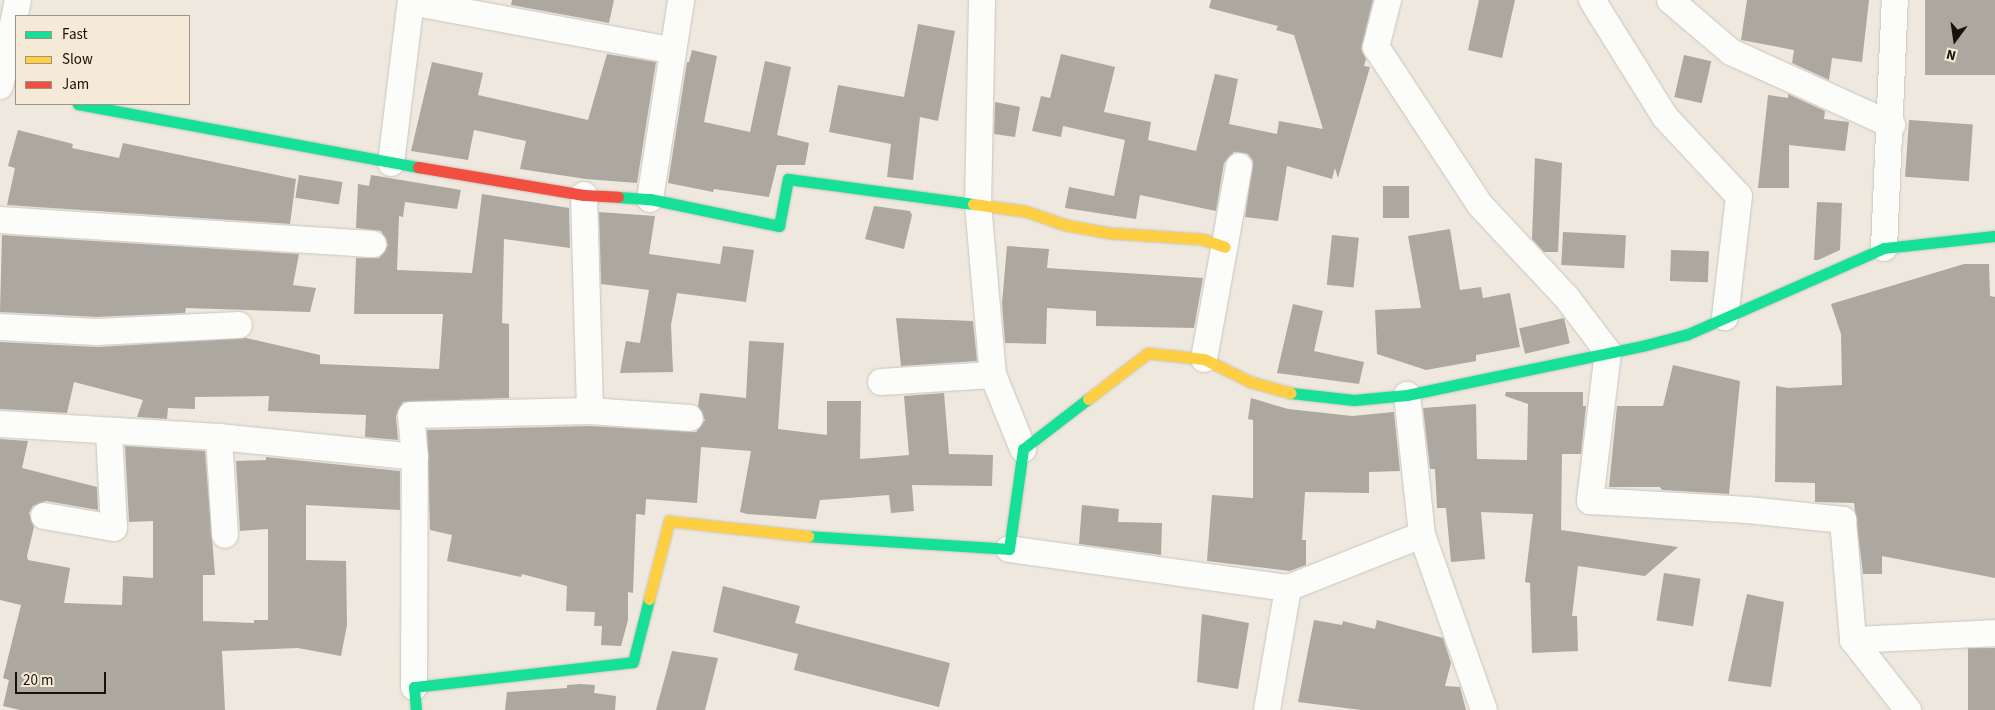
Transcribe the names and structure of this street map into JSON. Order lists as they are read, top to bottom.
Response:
{
  "legend": ["Fast", "Slow", "Jam"],
  "scale_bar": "20 m",
  "north": "bottom"
}
